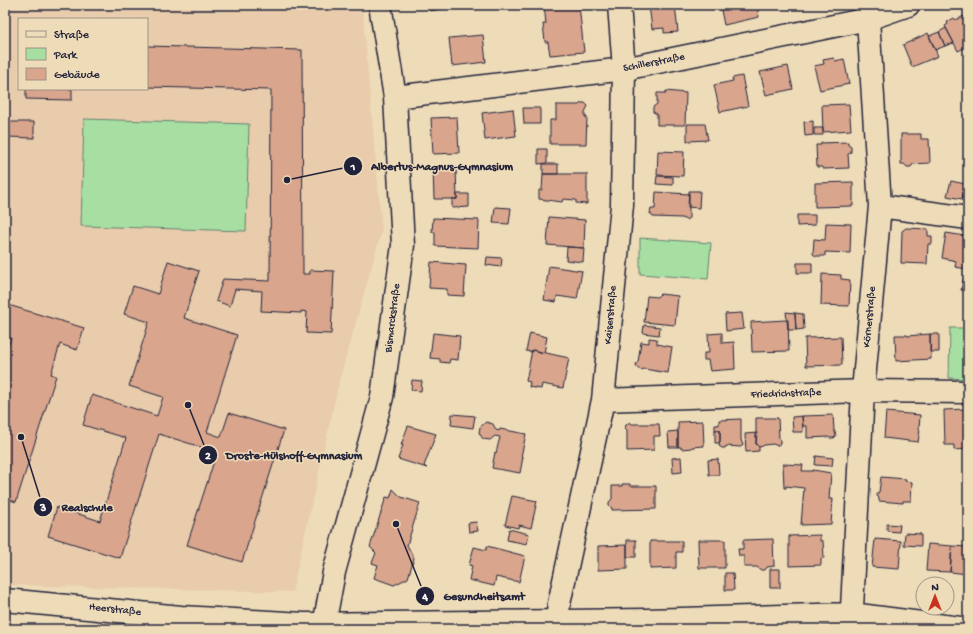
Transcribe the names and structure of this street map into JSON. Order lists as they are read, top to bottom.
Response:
{
  "streets": {
    "street": [
      "Schillerstraße",
      "Kaiserstraße",
      "Körnerstraße",
      "Bismarckstraße",
      "Friedrichstraße",
      "Heerstraße"
    ]
  },
  "crossings": [
    ["Schillerstraße", "Kaiserstraße"],
    ["Schillerstraße", "Körnerstraße"],
    ["Schillerstraße", "Bismarckstraße"],
    ["Kaiserstraße", "Friedrichstraße"],
    ["Kaiserstraße", "Heerstraße"],
    ["Körnerstraße", "Friedrichstraße"],
    ["Körnerstraße", "Heerstraße"],
    ["Bismarckstraße", "Heerstraße"]
  ],
  "places": [
    "Albertus-Magnus-Gymnasium",
    "Droste-Hülshoff-Gymnasium",
    "Realschule",
    "Gesundheitsamt"
  ],
  "legend": ["Straße", "Park", "Gebäude"],
  "north": "top"
}
